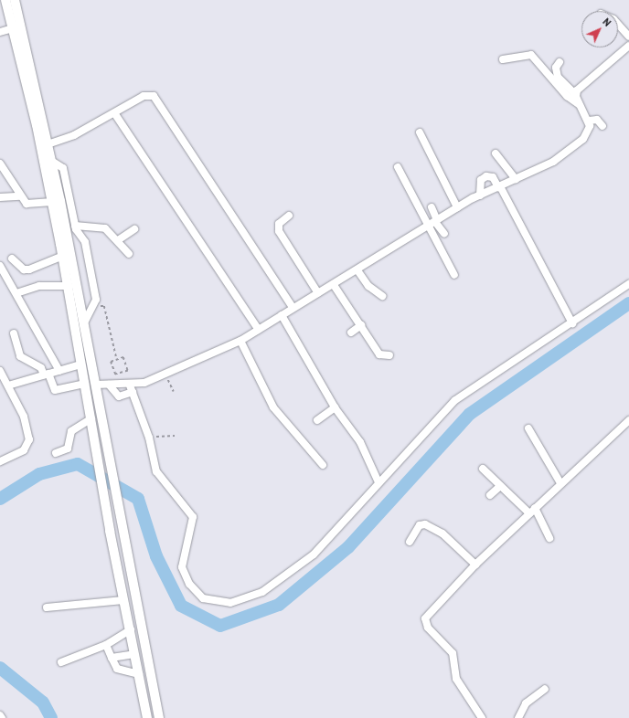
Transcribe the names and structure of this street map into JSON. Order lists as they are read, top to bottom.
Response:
{
  "north": "top right"
}
